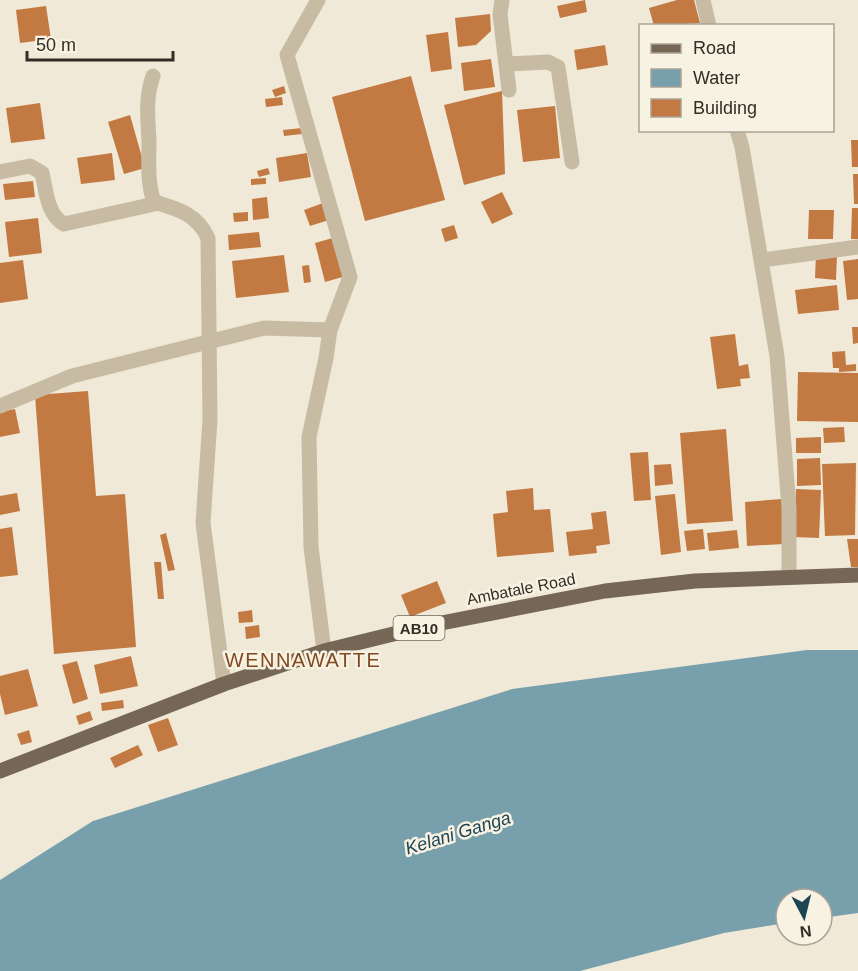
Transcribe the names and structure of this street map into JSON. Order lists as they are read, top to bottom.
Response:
{
  "streets": {
    "main road": ["Ambatale Road", "AB10"]
  },
  "districts": ["WENNAWATTE"],
  "water": ["Kelani Ganga"],
  "legend": ["Road", "Water", "Building"],
  "scale_bar": "50 m",
  "north": "bottom"
}
